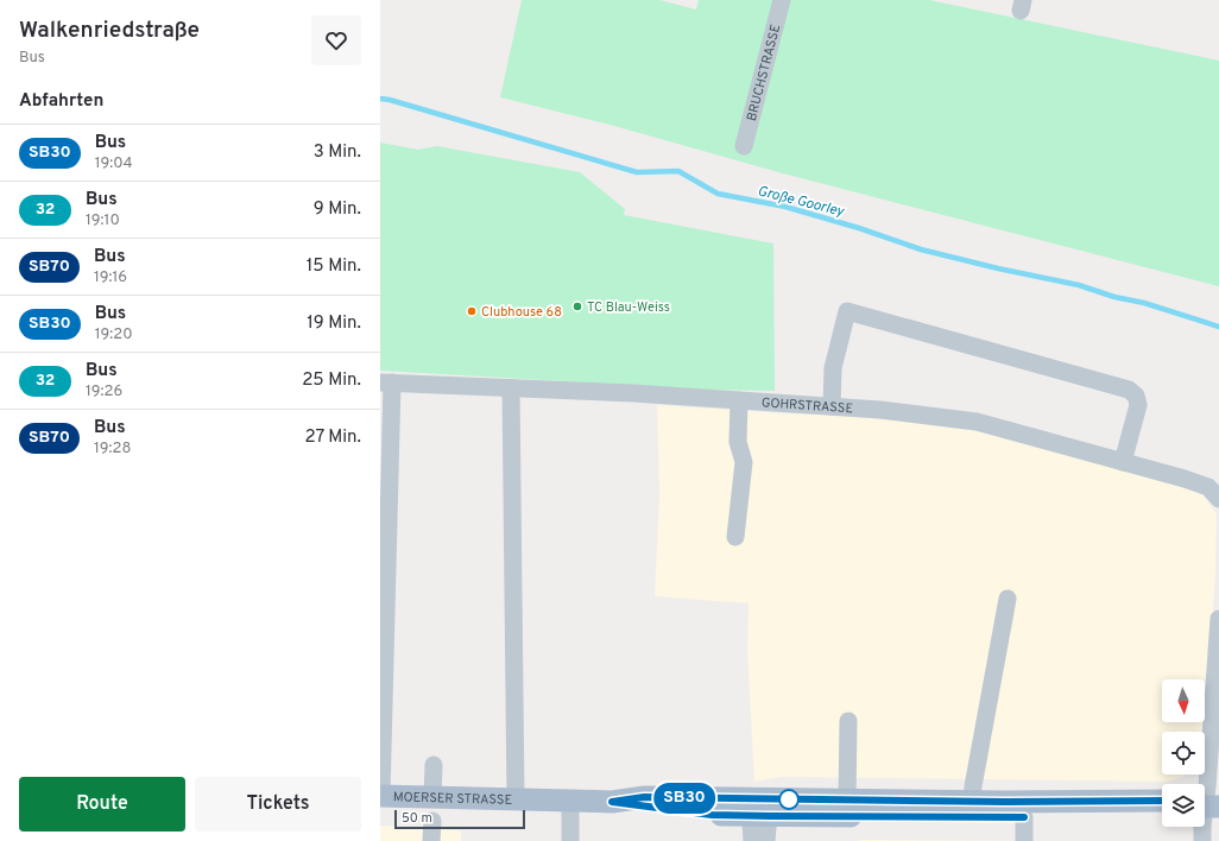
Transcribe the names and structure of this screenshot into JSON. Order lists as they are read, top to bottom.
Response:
{
  "streets": {
    "main road": ["MOERSER STRASSE"],
    "street": ["BRUCHSTRASSE", "GOHRSTRASSE"]
  },
  "water": ["Große Goorley"],
  "places": ["TC Blau-Weiss", "Clubhouse 68"],
  "lines": ["bus line SB30"],
  "scale_bar": "50 m",
  "north": "bottom",
  "page": {
    "heading": [
      ["Walkenriedstraße", "Bus"],
      "Abfahrten"
    ],
    "on_map": "SB30",
    "list": [
      {
        "mark": "SB30",
        "name": "Bus",
        "note": "19:04",
        "value": "3 Min."
      },
      {
        "mark": "32",
        "name": "Bus",
        "note": "19:10",
        "value": "9 Min."
      },
      {
        "mark": "SB70",
        "name": "Bus",
        "note": "19:16",
        "value": "15 Min."
      },
      {
        "mark": "SB30",
        "name": "Bus",
        "note": "19:20",
        "value": "19 Min."
      },
      {
        "mark": "32",
        "name": "Bus",
        "note": "19:26",
        "value": "25 Min."
      },
      {
        "mark": "SB70",
        "name": "Bus",
        "note": "19:28",
        "value": "27 Min."
      }
    ],
    "buttons": ["Route", "Tickets"],
    "scale": "50 m"
  }
}
